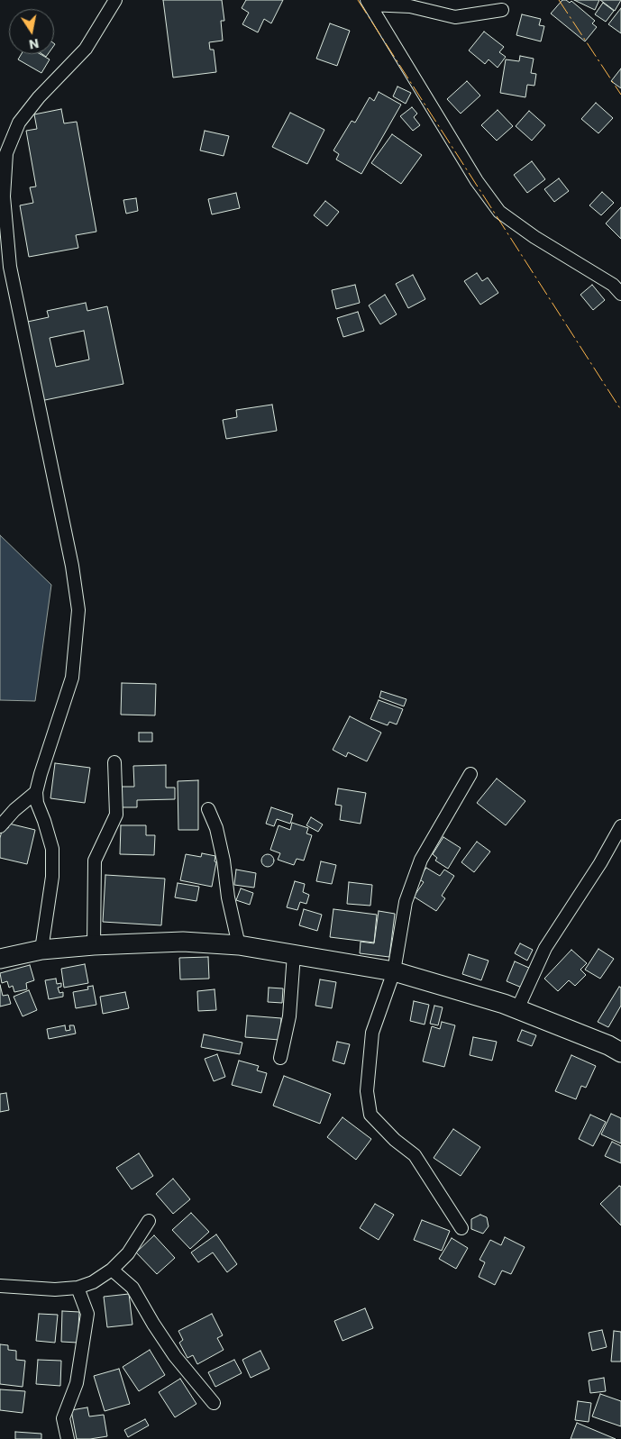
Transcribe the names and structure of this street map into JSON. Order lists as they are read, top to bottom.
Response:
{
  "north": "bottom"
}
